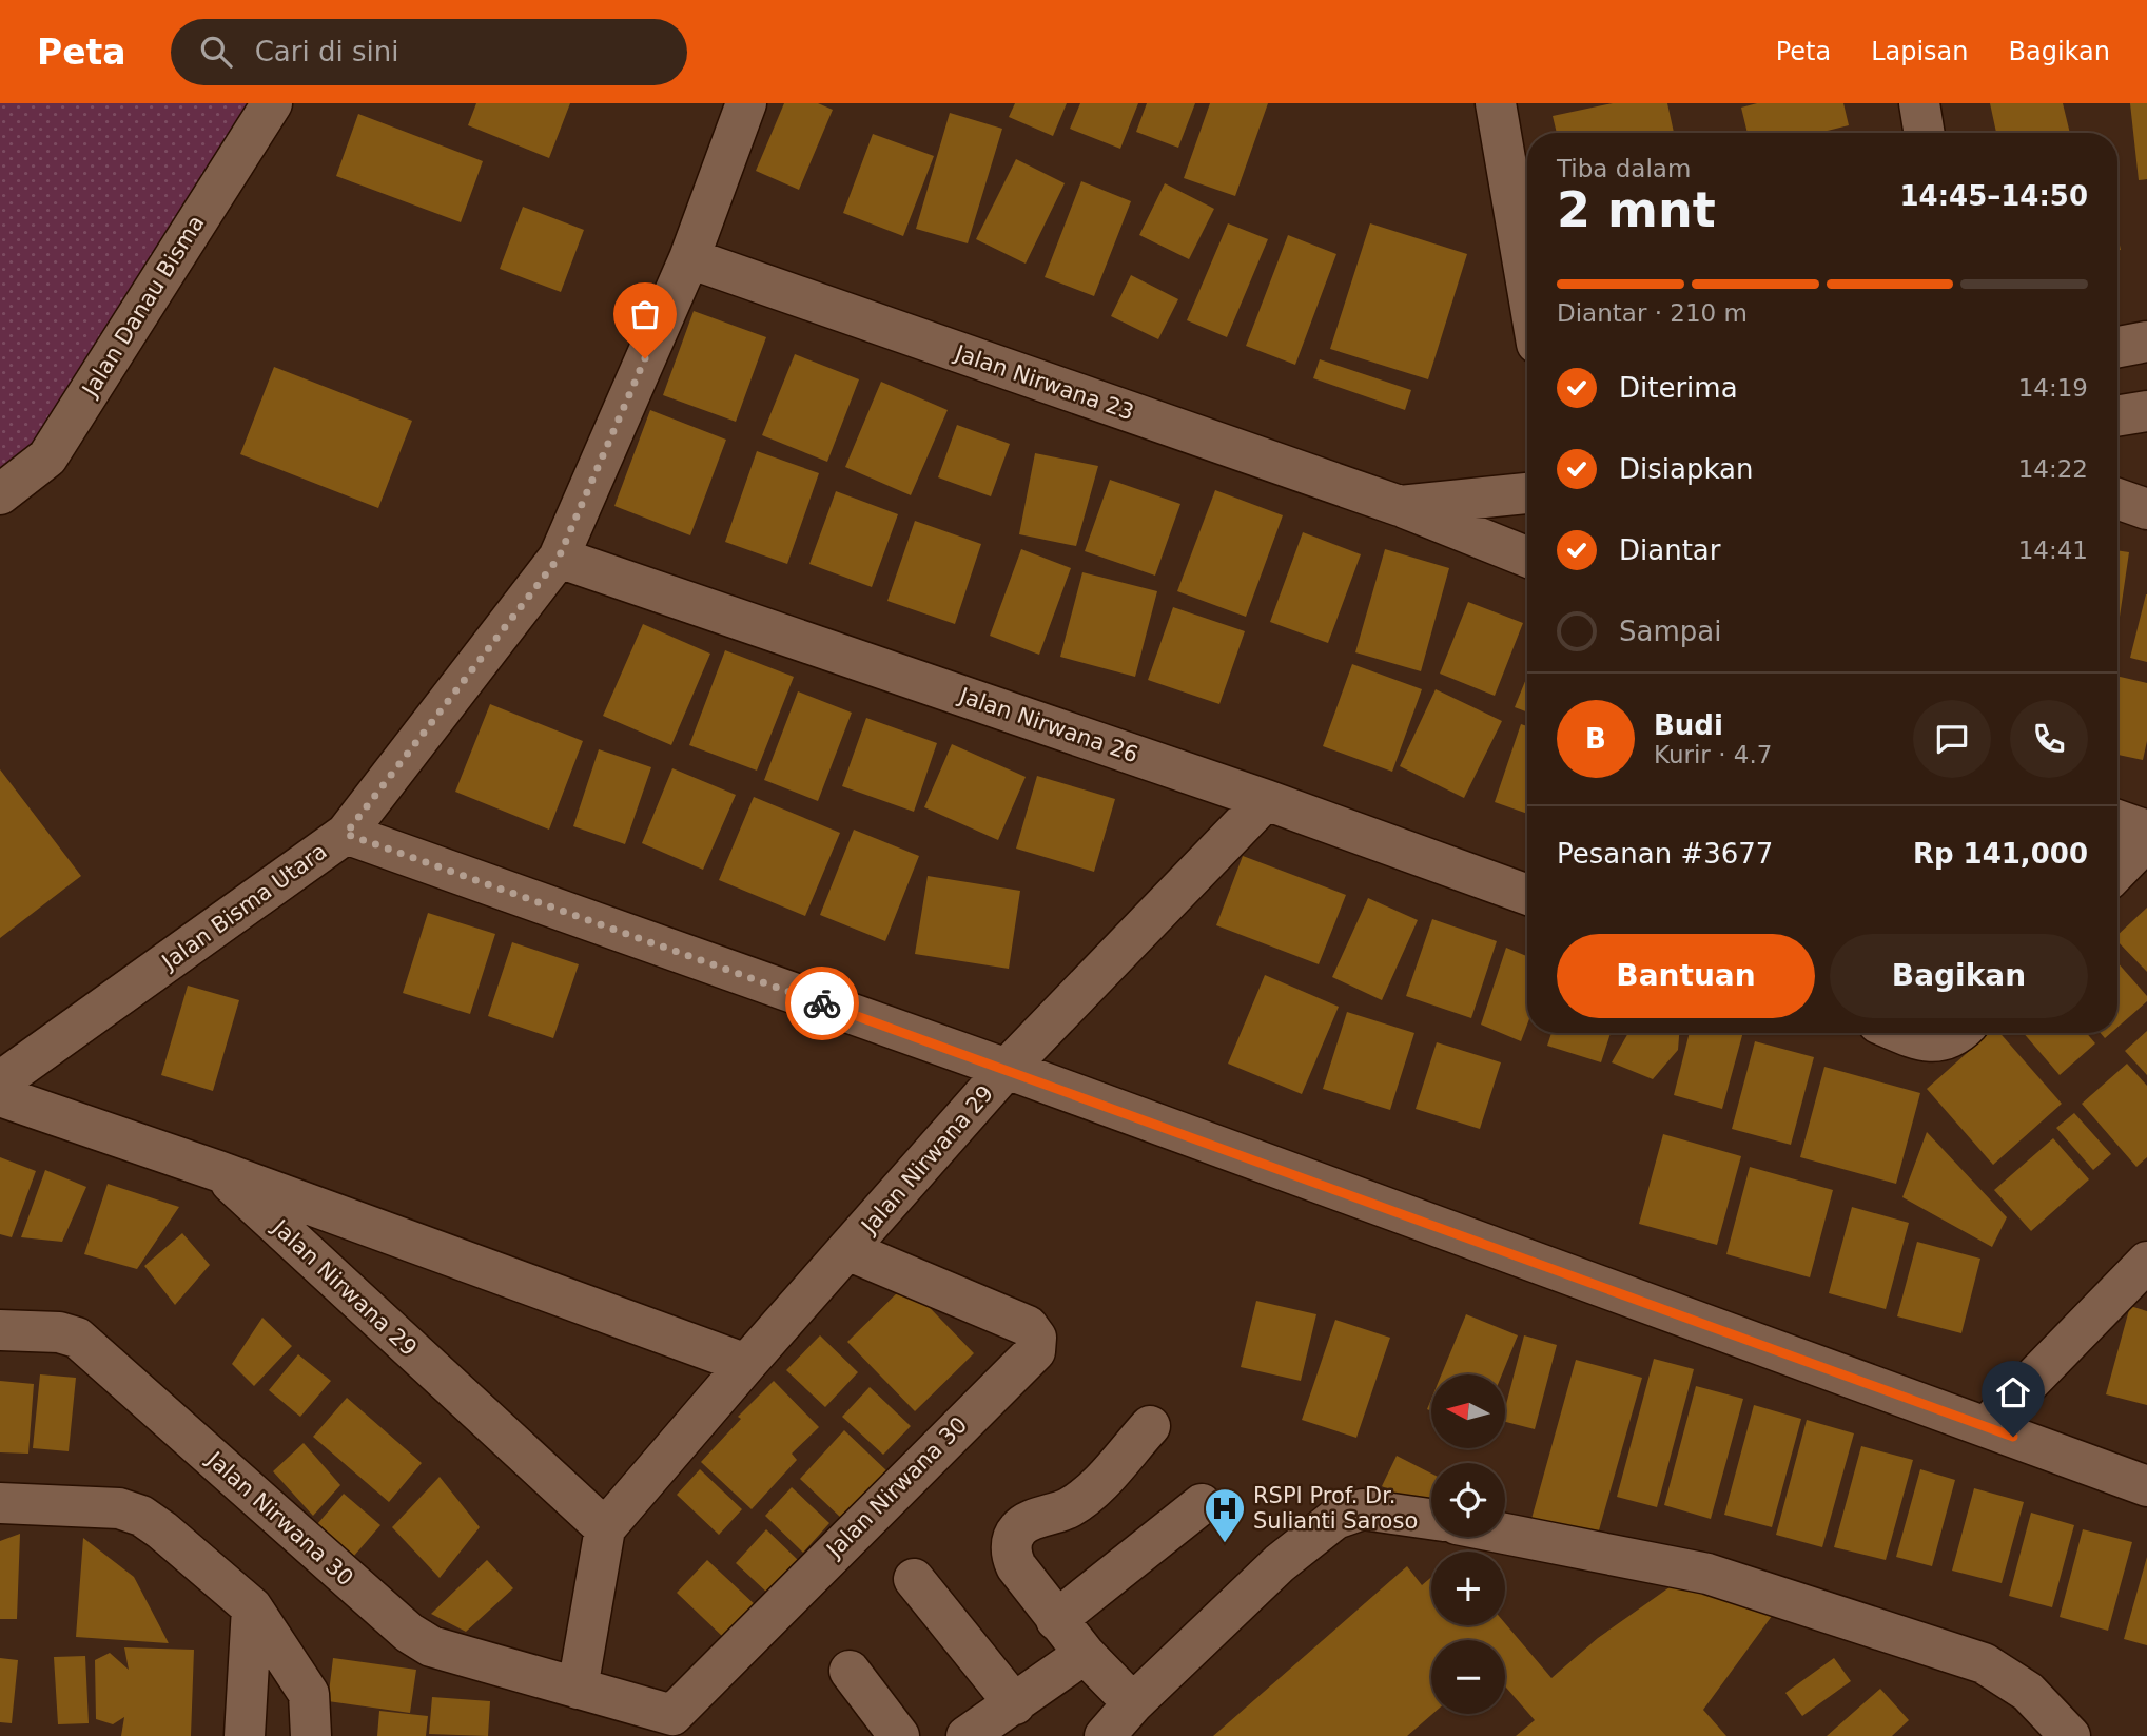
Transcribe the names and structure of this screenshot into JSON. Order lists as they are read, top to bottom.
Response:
{
  "streets": {
    "street": [
      "Jalan Danau Bisma",
      "Jalan Nirwana 23",
      "Jalan Nirwana 26",
      "Jalan Bisma Utara",
      "Jalan Nirwana 29",
      "Jalan Nirwana 30"
    ]
  },
  "crossings": [
    ["Jalan Nirwana 23", "Jalan Bisma Utara"],
    ["Jalan Nirwana 26", "Jalan Bisma Utara"],
    ["Jalan Nirwana 26", "Jalan Nirwana 29"],
    ["Jalan Nirwana 29", "Jalan Nirwana 30"]
  ],
  "places": {
    "hospital": ["RSPI Prof. Dr. Sulianti Saroso"]
  },
  "north": "left",
  "page": {
    "header": "Peta",
    "search": "Cari di sini",
    "nav": ["Peta", "Lapisan", "Bagikan"],
    "heading": ["2 mnt", "Tiba dalam", "14:45–14:50"],
    "panel": [
      "Budi",
      "Kurir · 4.7",
      "Pesanan #3677",
      "Rp 141,000"
    ],
    "bar": "Diantar · 210 m",
    "list": [
      ["Diterima", "14:19"],
      ["Disiapkan", "14:22"],
      ["Diantar", "14:41"],
      "Sampai"
    ],
    "round": "B",
    "buttons": ["Bantuan", "Bagikan"],
    "map_buttons": ["+", "−"]
  }
}
